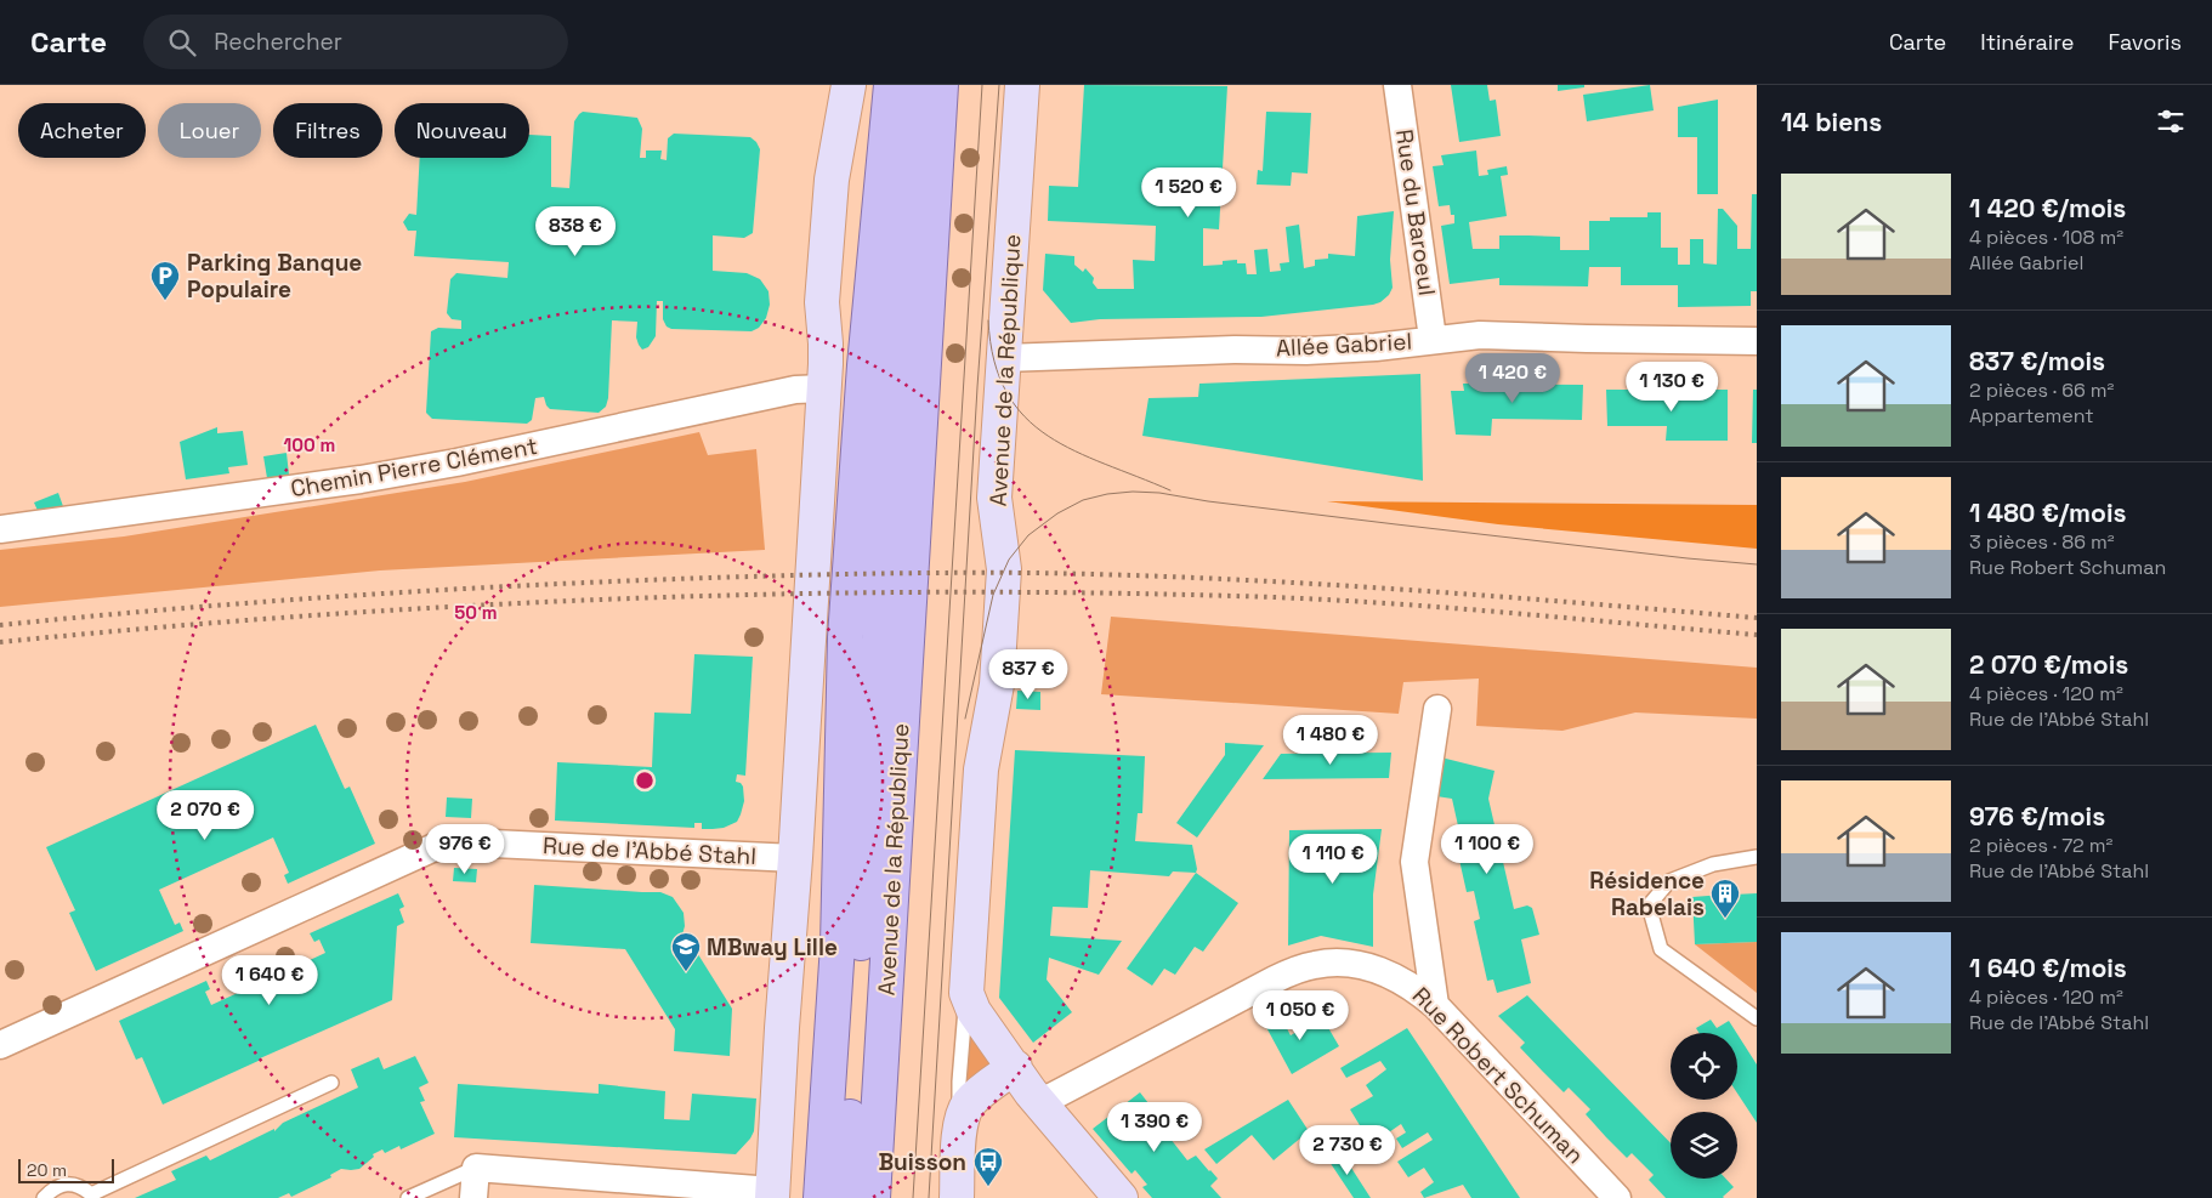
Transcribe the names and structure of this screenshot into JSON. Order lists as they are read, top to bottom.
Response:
{
  "streets": {
    "main road": ["Avenue de la République"],
    "street": [
      "Rue du Baroeul",
      "Allée Gabriel",
      "Chemin Pierre Clément",
      "Rue de l'Abbé Stahl",
      "Rue Robert Schuman"
    ]
  },
  "crossings": [
    ["Rue du Baroeul", "Allée Gabriel"],
    ["Allée Gabriel", "Avenue de la République"]
  ],
  "places": {
    "parking": ["Parking Banque Populaire"],
    "building": ["Résidence Rabelais"],
    "school or university": ["MBway Lille"],
    "bus stop": ["Buisson"]
  },
  "scale_bar": "20 m",
  "page": {
    "header": "Carte",
    "search": "Rechercher",
    "nav": ["Carte", "Itinéraire", "Favoris"],
    "heading": "14 biens",
    "chip": [
      "Acheter",
      "Louer",
      "Filtres",
      "Nouveau"
    ],
    "list": [
      {
        "name": "1 420 €/mois",
        "note": "4 pièces · 108 m² · Allée Gabriel"
      },
      {
        "name": "837 €/mois",
        "note": "2 pièces · 66 m² · Appartement"
      },
      {
        "name": "1 480 €/mois",
        "note": "3 pièces · 86 m² · Rue Robert Schuman"
      },
      {
        "name": "2 070 €/mois",
        "note": "4 pièces · 120 m² · Rue de l'Abbé Stahl"
      },
      {
        "name": "976 €/mois",
        "note": "2 pièces · 72 m² · Rue de l'Abbé Stahl"
      },
      {
        "name": "1 640 €/mois",
        "note": "4 pièces · 120 m² · Rue de l'Abbé Stahl"
      }
    ],
    "price": [
      "1 520 €",
      "838 €",
      "1 420 €",
      "1 130 €",
      "837 €",
      "1 480 €",
      "2 070 €",
      "976 €",
      "1 100 €",
      "1 110 €",
      "1 640 €",
      "1 050 €",
      "1 390 €",
      "2 730 €"
    ],
    "scale": "20 m"
  },
  "rings": ["100 m", "50 m"]
}
